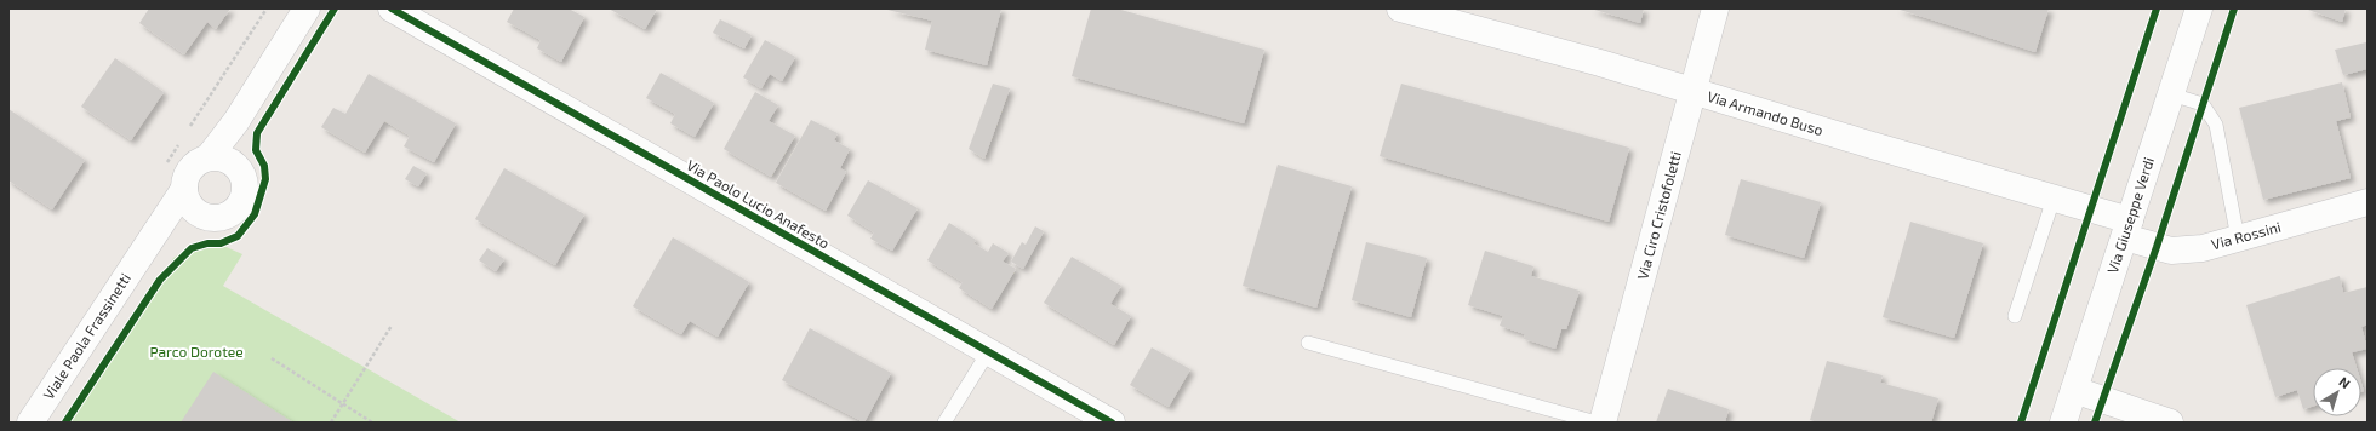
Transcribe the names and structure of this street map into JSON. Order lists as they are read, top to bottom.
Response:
{
  "streets": {
    "street": [
      "Via Armando Buso",
      "Via Paolo Lucio Anafesto",
      "Via Ciro Cristofoletti",
      "Via Giuseppe Verdi",
      "Via Rossini",
      "Viale Paola Frassinetti"
    ]
  },
  "crossings": [
    ["Via Armando Buso", "Via Ciro Cristofoletti"],
    ["Via Armando Buso", "Via Giuseppe Verdi"],
    ["Via Armando Buso", "Via Rossini"],
    ["Via Giuseppe Verdi", "Via Rossini"]
  ],
  "parks": ["Parco Dorotee"],
  "north": "top right"
}
